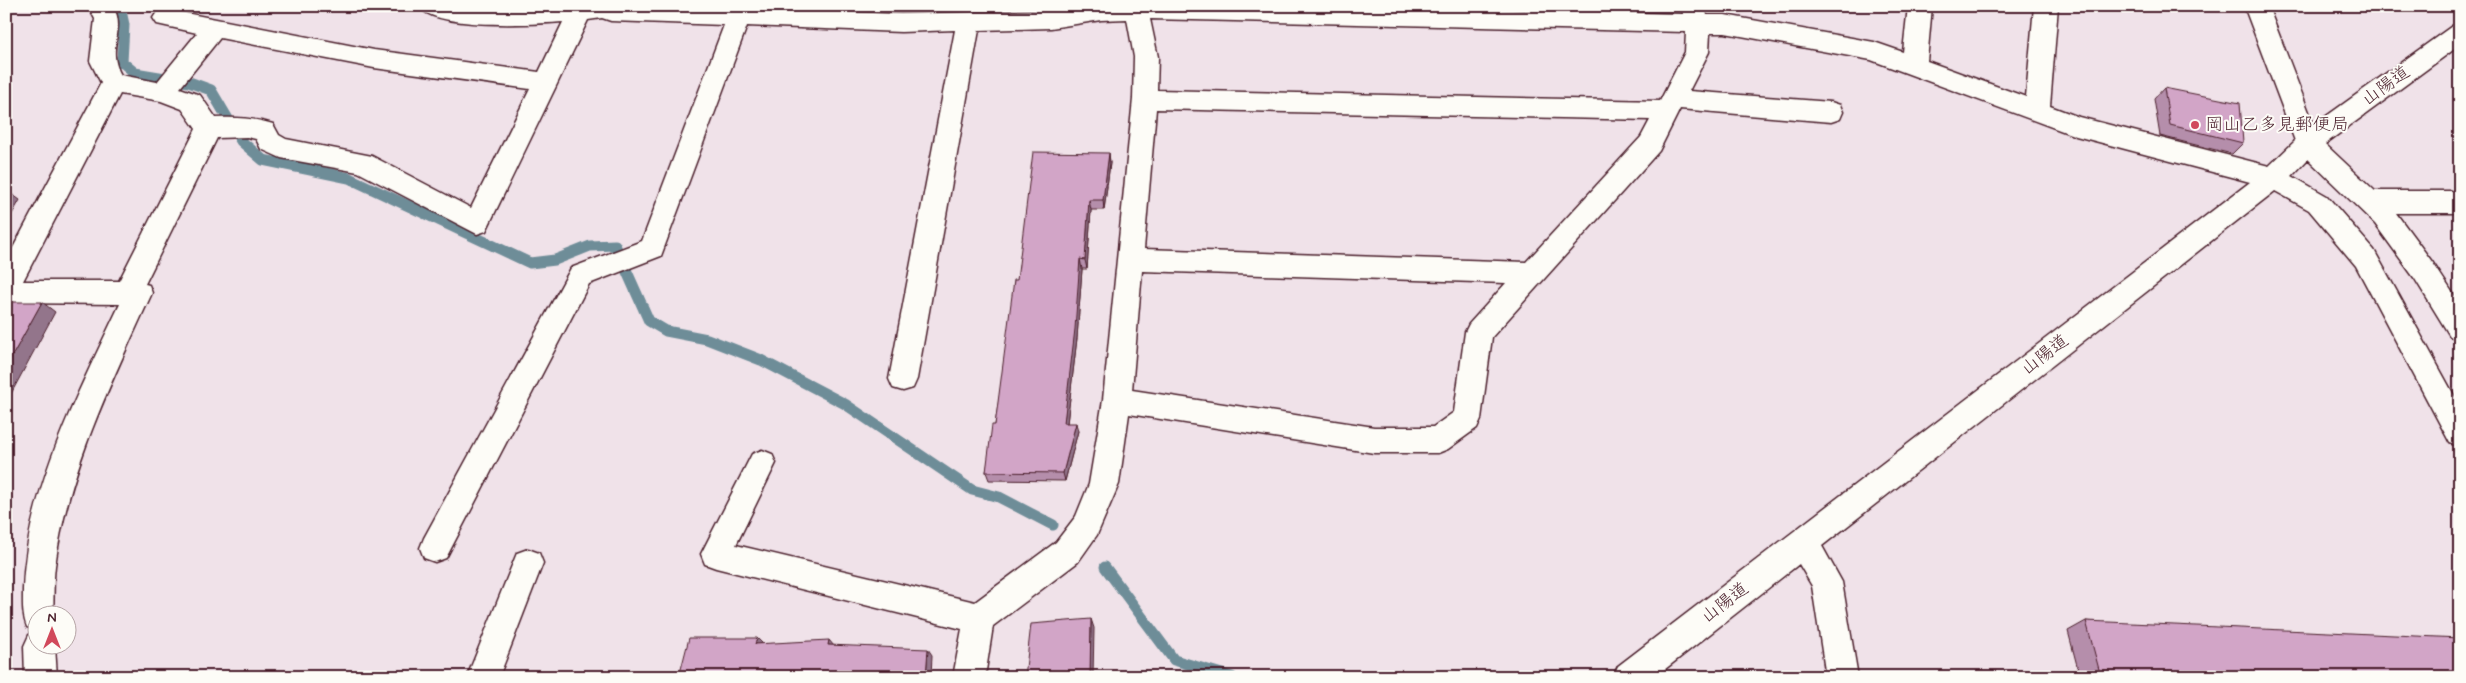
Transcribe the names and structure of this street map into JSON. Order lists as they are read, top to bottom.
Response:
{
  "streets": {
    "street": ["山陽道"]
  },
  "places": ["岡山乙多見郵便局"],
  "north": "top"
}
